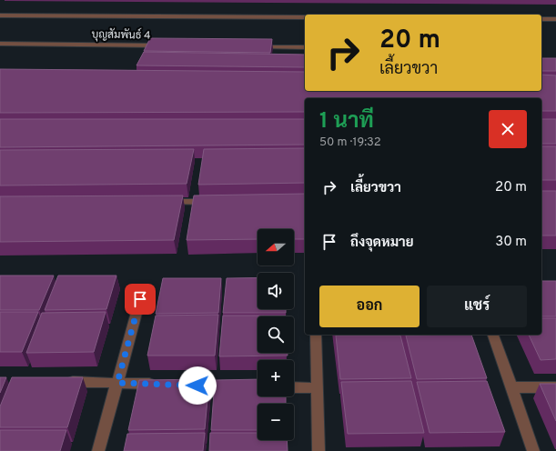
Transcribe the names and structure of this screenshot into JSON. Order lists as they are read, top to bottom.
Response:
{
  "streets": {
    "street": ["บุญสัมพันธ์ 4"]
  },
  "north": "left",
  "page": {
    "turn": ["20 m", "เลี้ยวขวา"],
    "heading": ["1 นาที", "50 m · 19:32"],
    "list": [
      {
        "name": "เลี้ยวขวา",
        "value": "20 m"
      },
      {
        "name": "ถึงจุดหมาย",
        "value": "30 m"
      }
    ],
    "map_buttons": ["+", "−"],
    "buttons": ["ออก", "แชร์"]
  }
}
